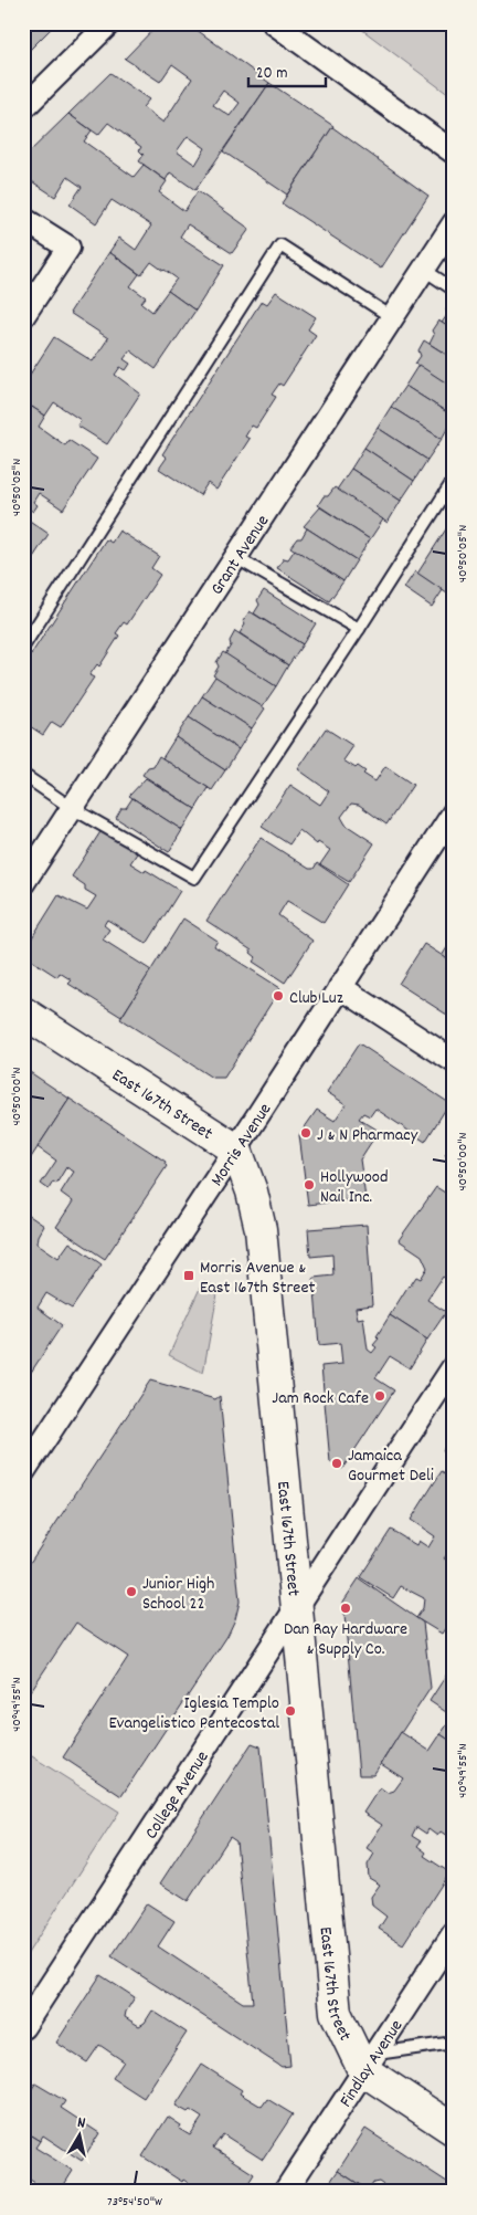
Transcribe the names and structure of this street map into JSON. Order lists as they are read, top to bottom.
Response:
{
  "streets": {
    "street": [
      "Grant Avenue",
      "East 167th Street",
      "Morris Avenue",
      "College Avenue",
      "Findlay Avenue"
    ]
  },
  "crossings": [
    ["East 167th Street", "Morris Avenue"],
    ["East 167th Street", "College Avenue"],
    ["East 167th Street", "Findlay Avenue"]
  ],
  "places": {
    "other": [
      "Club Luz",
      "J & N Pharmacy",
      "Hollywood Nail Inc.",
      "Jam Rock Cafe",
      "Jamaica Gourmet Deli",
      "Junior High School 22",
      "Dan Ray Hardware & Supply Co.",
      "Iglesia Templo Evangelistico Pentecostal"
    ],
    "transit": ["Morris Avenue & East 167th Street"]
  },
  "scale_bar": "20 m",
  "north": "top",
  "coordinates": [
    "40°50'05\"N",
    "40°50'00\"N",
    "40°49'55\"N",
    "73°54'50\"W"
  ]
}
